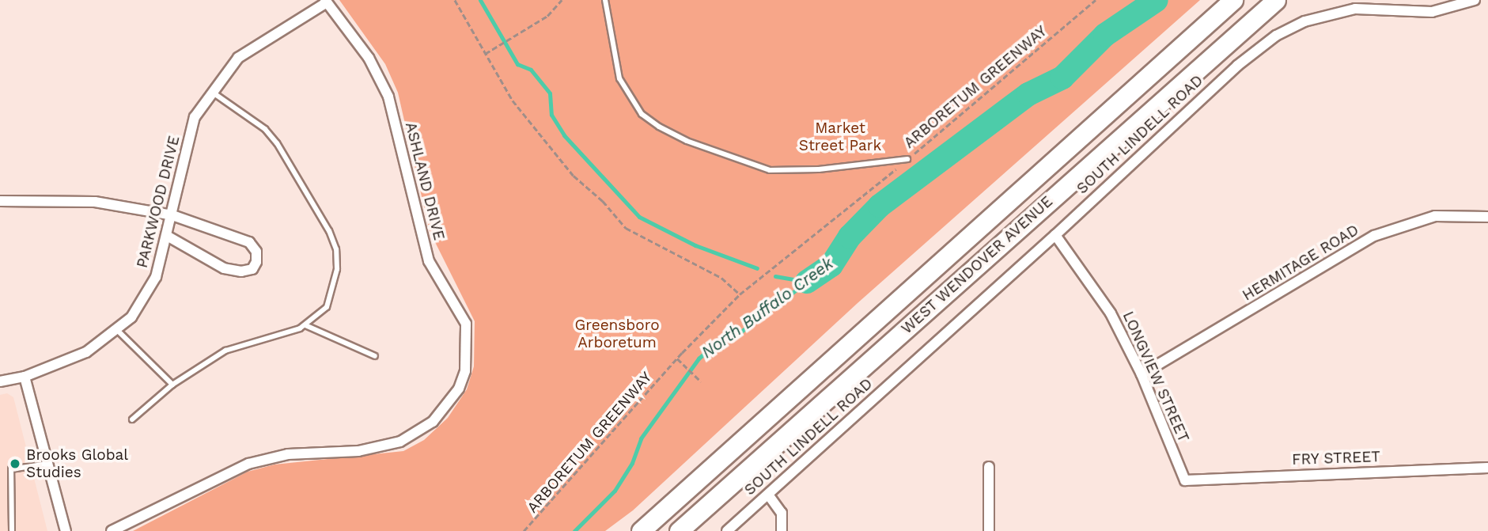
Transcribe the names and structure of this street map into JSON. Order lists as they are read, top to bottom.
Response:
{
  "streets": {
    "highway": ["WEST WENDOVER AVENUE"],
    "street": [
      "SOUTH LINDELL ROAD",
      "ASHLAND DRIVE",
      "PARKWOOD DRIVE",
      "HERMITAGE ROAD",
      "LONGVIEW STREET",
      "FRY STREET"
    ],
    "path": ["ARBORETUM GREENWAY"]
  },
  "crossings": [
    ["SOUTH LINDELL ROAD", "LONGVIEW STREET"],
    ["ASHLAND DRIVE", "PARKWOOD DRIVE"],
    ["HERMITAGE ROAD", "LONGVIEW STREET"],
    ["LONGVIEW STREET", "FRY STREET"]
  ],
  "water": ["North Buffalo Creek"],
  "parks": ["Market Street Park", "Greensboro Arboretum"],
  "places": ["Brooks Global Studies"]
}
